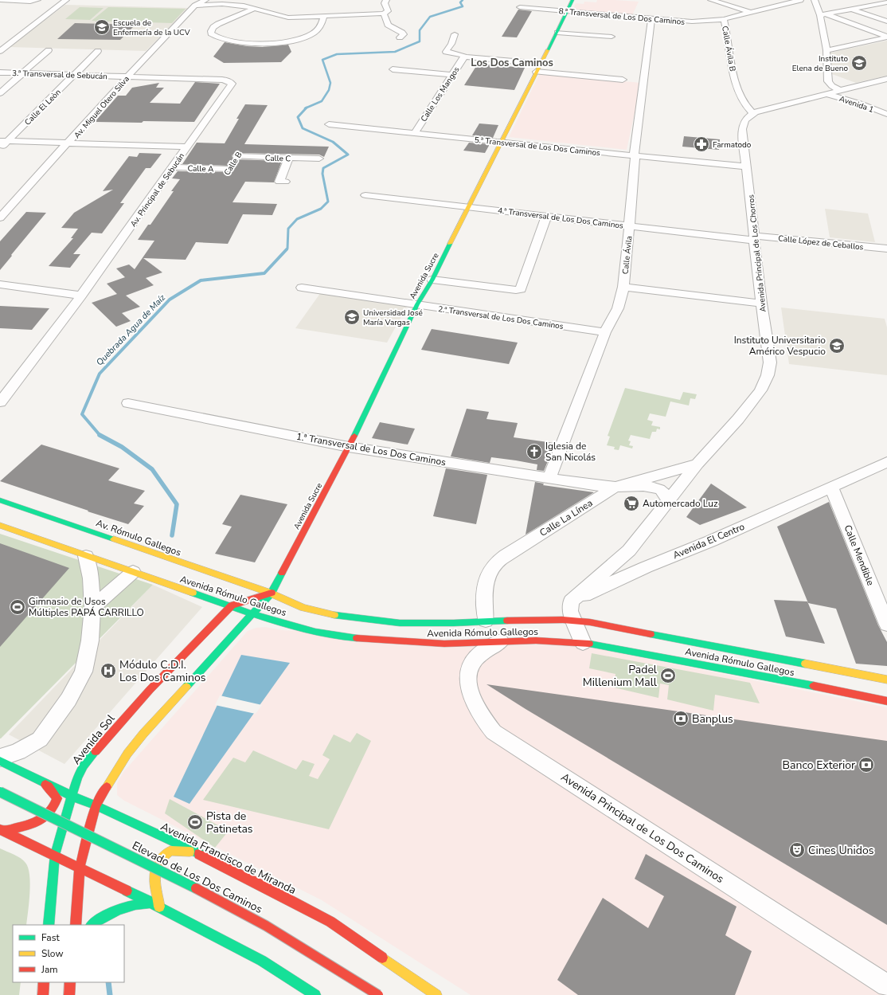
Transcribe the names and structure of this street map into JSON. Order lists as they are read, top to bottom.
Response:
{
  "streets": {
    "main road": [
      "Avenida Sucre",
      "Av. Rómulo Gallegos",
      "Avenida Rómulo Gallegos",
      "Avenida Sol",
      "Avenida Francisco de Miranda",
      "Elevado de Los Dos Caminos"
    ],
    "street": [
      "8.ª Transversal de Los Dos Caminos",
      "Calle Ávila B",
      "3.ª Transversal de Sebucán",
      "Calle Los Mangos",
      "Avenida 1",
      "Calle El Leòn",
      "Av. Miguel Otero Silva",
      "5.ª Transversal de Los Dos Caminos",
      "Calle C",
      "Calle B",
      "Calle A",
      "Av. Principal de Sebucán",
      "4.ª Transversal de Los Dos Caminos",
      "Calle López de Ceballos",
      "Avenida Principal de Los Chorros",
      "Calle Ávila",
      "2.ª Transversal de Los Dos Caminos",
      "1.ª Transversal de Los Dos Caminos",
      "Calle La Línea",
      "Avenida El Centro",
      "Calle Mendible",
      "Avenida Principal de Los Dos Caminos"
    ]
  },
  "crossings": [
    ["8.ª Transversal de Los Dos Caminos", "Calle Ávila B"],
    ["8.ª Transversal de Los Dos Caminos", "Calle Ávila"],
    ["8.ª Transversal de Los Dos Caminos", "Avenida Sucre"],
    ["Calle Ávila B", "Avenida Principal de Los Chorros"],
    ["3.ª Transversal de Sebucán", "Calle El Leòn"],
    ["3.ª Transversal de Sebucán", "Av. Miguel Otero Silva"],
    ["3.ª Transversal de Sebucán", "Av. Principal de Sebucán"],
    ["Calle Los Mangos", "5.ª Transversal de Los Dos Caminos"],
    ["5.ª Transversal de Los Dos Caminos", "Avenida Principal de Los Chorros"],
    ["5.ª Transversal de Los Dos Caminos", "Calle Ávila"],
    ["5.ª Transversal de Los Dos Caminos", "Avenida Sucre"],
    ["Calle C", "Calle B"],
    ["Calle B", "Calle A"],
    ["Calle A", "Av. Principal de Sebucán"],
    ["4.ª Transversal de Los Dos Caminos", "Calle López de Ceballos"],
    ["4.ª Transversal de Los Dos Caminos", "Avenida Principal de Los Chorros"],
    ["4.ª Transversal de Los Dos Caminos", "Calle Ávila"],
    ["4.ª Transversal de Los Dos Caminos", "Avenida Sucre"],
    ["Calle López de Ceballos", "Avenida Principal de Los Chorros"],
    ["Avenida Principal de Los Chorros", "Calle La Línea"],
    ["Avenida Principal de Los Chorros", "Avenida El Centro"],
    ["Calle Ávila", "2.ª Transversal de Los Dos Caminos"],
    ["Calle Ávila", "1.ª Transversal de Los Dos Caminos"],
    ["Avenida Sucre", "2.ª Transversal de Los Dos Caminos"],
    ["Avenida Sucre", "1.ª Transversal de Los Dos Caminos"],
    ["Avenida Sucre", "Av. Rómulo Gallegos"],
    ["Avenida Sucre", "Avenida Rómulo Gallegos"],
    ["1.ª Transversal de Los Dos Caminos", "Calle La Línea"],
    ["Calle La Línea", "Avenida Rómulo Gallegos"],
    ["Av. Rómulo Gallegos", "Avenida Rómulo Gallegos"],
    ["Avenida El Centro", "Calle Mendible"],
    ["Avenida Rómulo Gallegos", "Avenida Sol"],
    ["Avenida Rómulo Gallegos", "Avenida Principal de Los Dos Caminos"],
    ["Avenida Sol", "Avenida Francisco de Miranda"]
  ],
  "districts": ["Los Dos Caminos"],
  "water": ["Quebrada Agua de Maíz"],
  "places": {
    "school or university": [
      "Escuela de Enfermería de la UCV",
      "Instituto Elena de Bueno",
      "Universidad José María Vargas",
      "Instituto Universitario Américo Vespucio"
    ],
    "pharmacy": ["Farmatodo"],
    "church": ["Iglesia de San Nicolás"],
    "supermarket": ["Automercado Luz"],
    "sports": ["Gimnasio de Usos Múltiples PAPÁ CARRILLO", "Padel Millenium Mall", "Pista de Patinetas"],
    "hospital": ["Módulo C.D.I. Los Dos Caminos"],
    "bank": ["Banplus", "Banco Exterior"],
    "theatre": ["Cines Unidos"]
  },
  "legend": ["Fast", "Slow", "Jam"]
}
